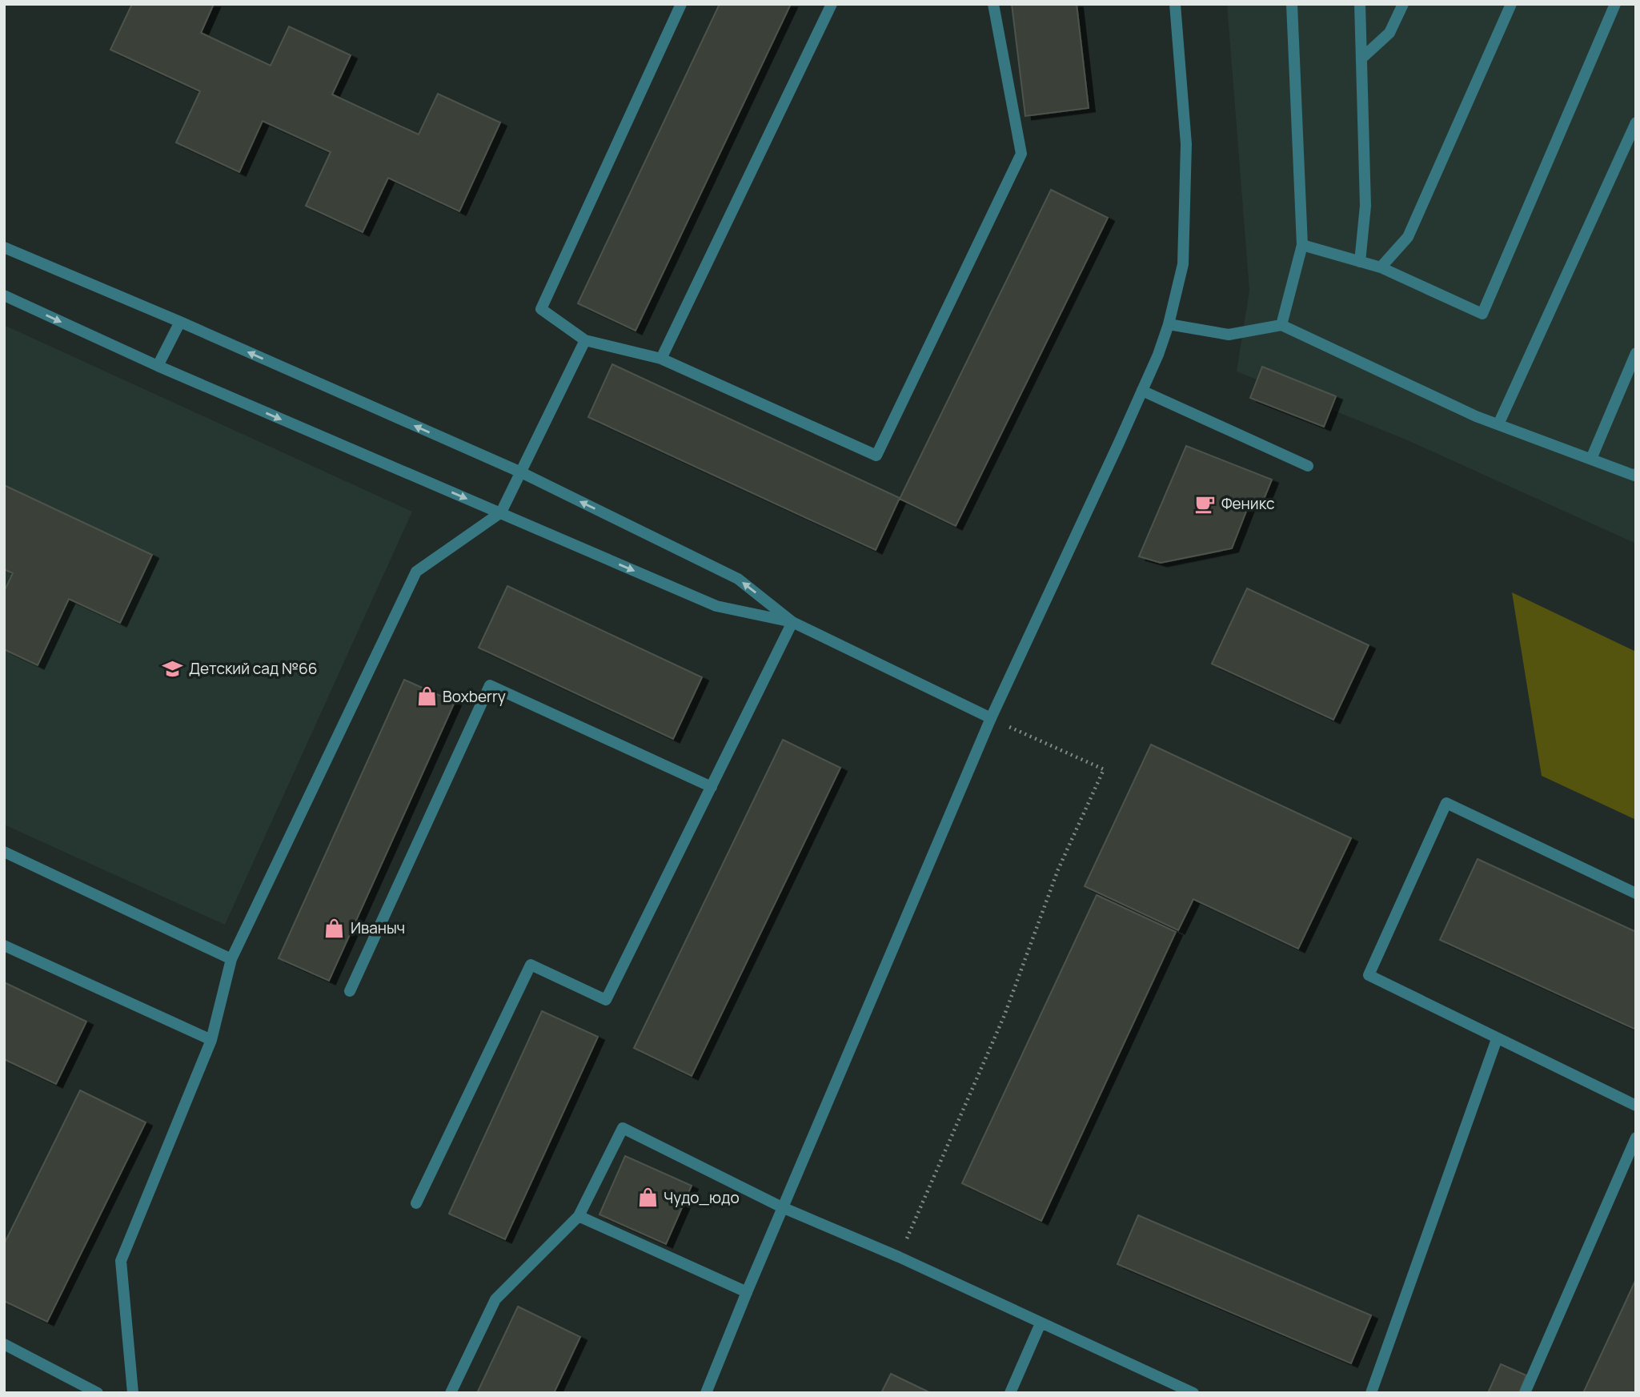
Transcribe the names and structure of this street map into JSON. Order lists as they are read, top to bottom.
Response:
{
  "places": {
    "cafe": ["Феникс"],
    "school or university": ["Детский сад №66"],
    "shop": ["Boxberry", "Иваныч", "Чудо_юдо"]
  }
}
